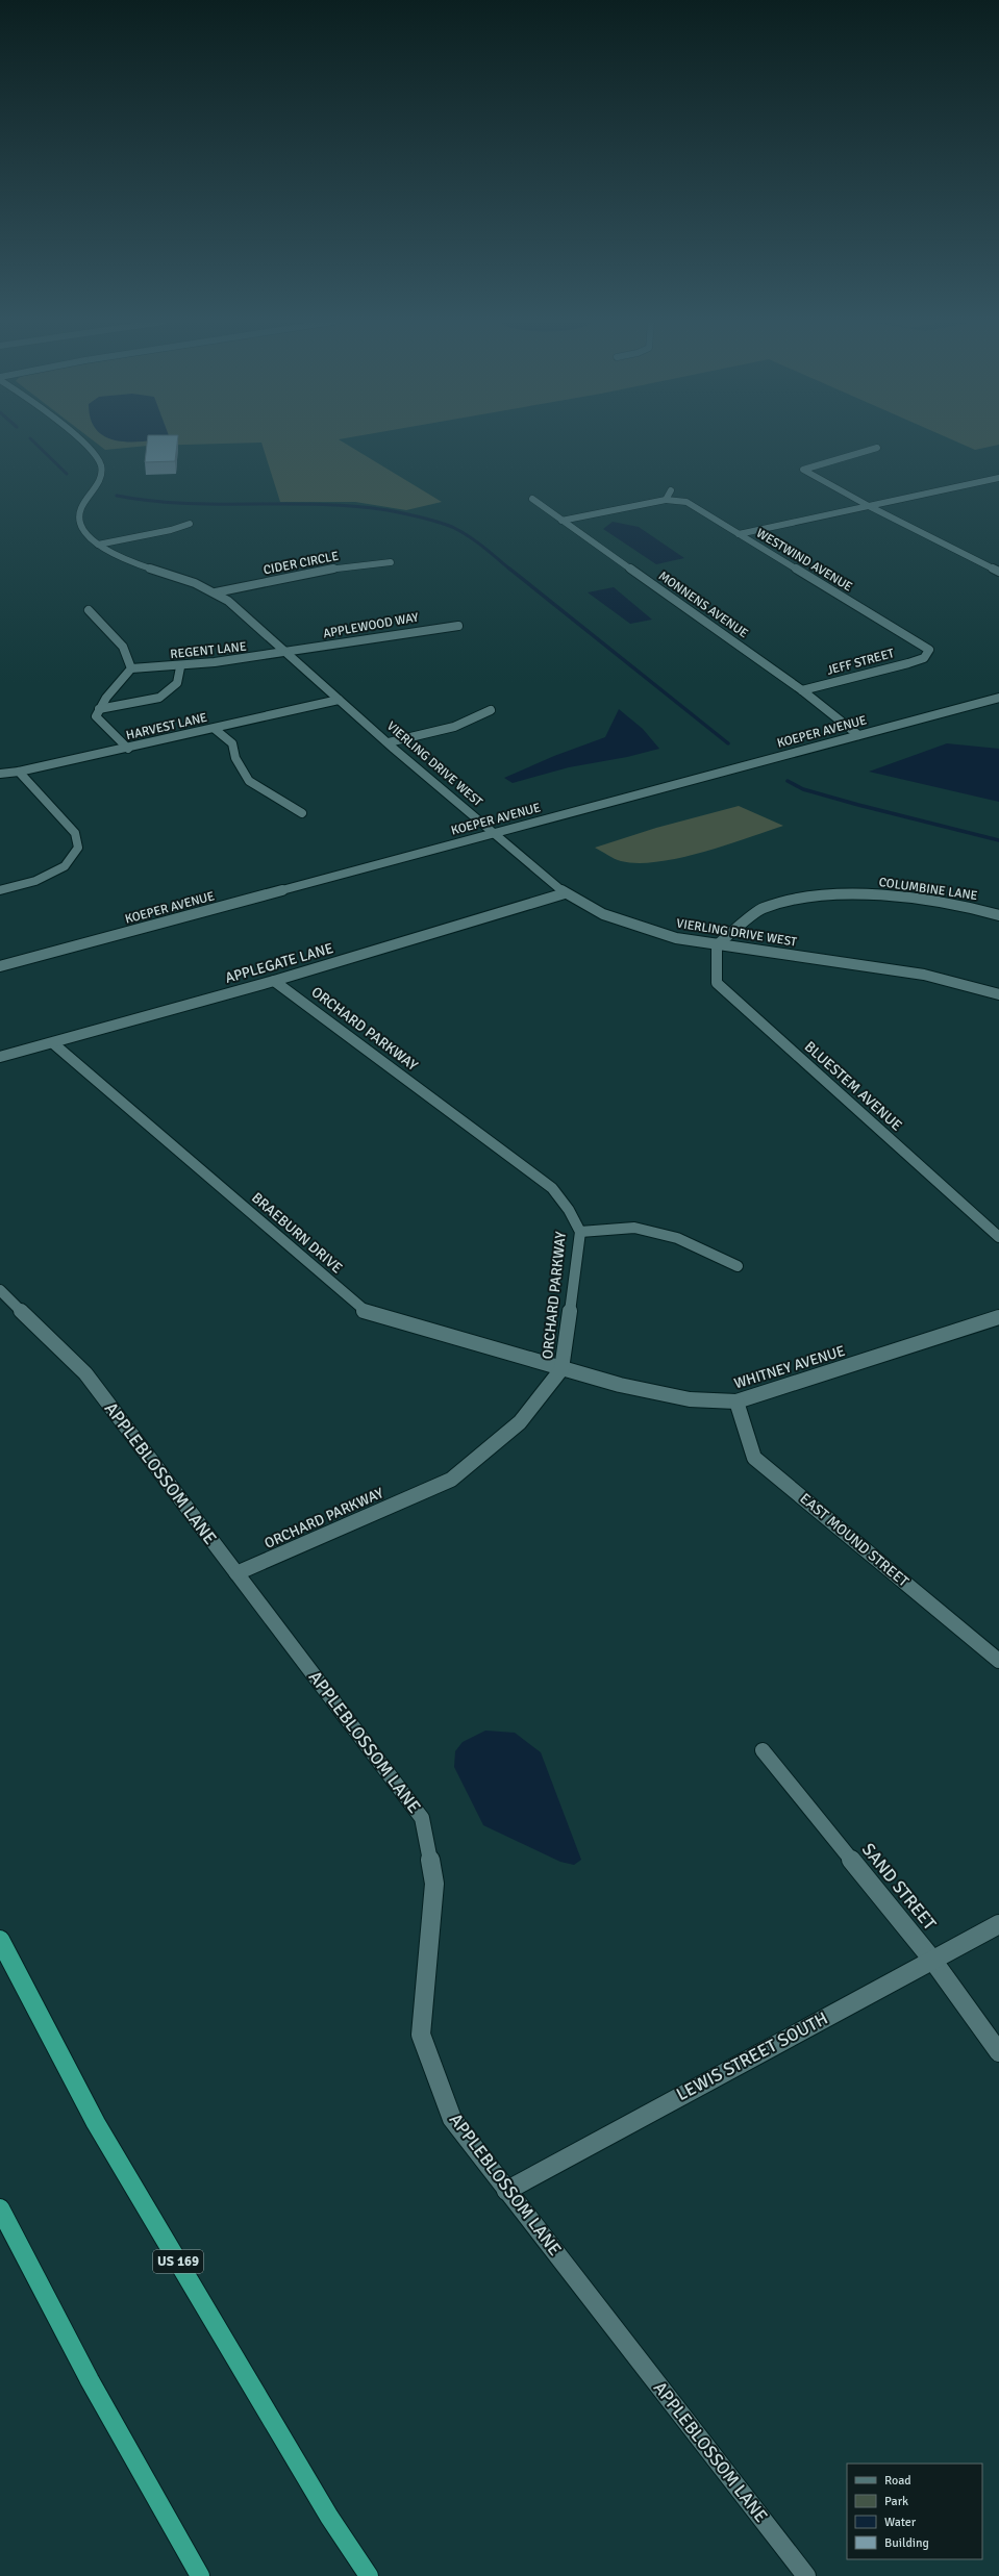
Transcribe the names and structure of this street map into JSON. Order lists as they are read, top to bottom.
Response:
{
  "streets": {
    "highway": ["US 169"],
    "street": [
      "WESTWIND AVENUE",
      "CIDER CIRCLE",
      "MONNENS AVENUE",
      "APPLEWOOD WAY",
      "REGENT LANE",
      "JEFF STREET",
      "HARVEST LANE",
      "KOEPER AVENUE",
      "VIERLING DRIVE WEST",
      "COLUMBINE LANE",
      "APPLEGATE LANE",
      "ORCHARD PARKWAY",
      "BLUESTEM AVENUE",
      "BRAEBURN DRIVE",
      "WHITNEY AVENUE",
      "APPLEBLOSSOM LANE",
      "EAST MOUND STREET",
      "SAND STREET",
      "LEWIS STREET SOUTH"
    ]
  },
  "crossings": [
    ["WESTWIND AVENUE", "MONNENS AVENUE"],
    ["WESTWIND AVENUE", "JEFF STREET"],
    ["CIDER CIRCLE", "VIERLING DRIVE WEST"],
    ["MONNENS AVENUE", "JEFF STREET"],
    ["MONNENS AVENUE", "KOEPER AVENUE"],
    ["APPLEWOOD WAY", "REGENT LANE"],
    ["APPLEWOOD WAY", "VIERLING DRIVE WEST"],
    ["REGENT LANE", "VIERLING DRIVE WEST"],
    ["HARVEST LANE", "VIERLING DRIVE WEST"],
    ["KOEPER AVENUE", "VIERLING DRIVE WEST"],
    ["VIERLING DRIVE WEST", "COLUMBINE LANE"],
    ["VIERLING DRIVE WEST", "APPLEGATE LANE"],
    ["VIERLING DRIVE WEST", "BLUESTEM AVENUE"],
    ["COLUMBINE LANE", "BLUESTEM AVENUE"],
    ["APPLEGATE LANE", "ORCHARD PARKWAY"],
    ["APPLEGATE LANE", "BRAEBURN DRIVE"],
    ["ORCHARD PARKWAY", "BRAEBURN DRIVE"],
    ["ORCHARD PARKWAY", "WHITNEY AVENUE"],
    ["ORCHARD PARKWAY", "APPLEBLOSSOM LANE"],
    ["BRAEBURN DRIVE", "WHITNEY AVENUE"],
    ["WHITNEY AVENUE", "EAST MOUND STREET"],
    ["APPLEBLOSSOM LANE", "LEWIS STREET SOUTH"],
    ["SAND STREET", "LEWIS STREET SOUTH"]
  ],
  "legend": [
    "Road",
    "Park",
    "Water",
    "Building"
  ]
}
